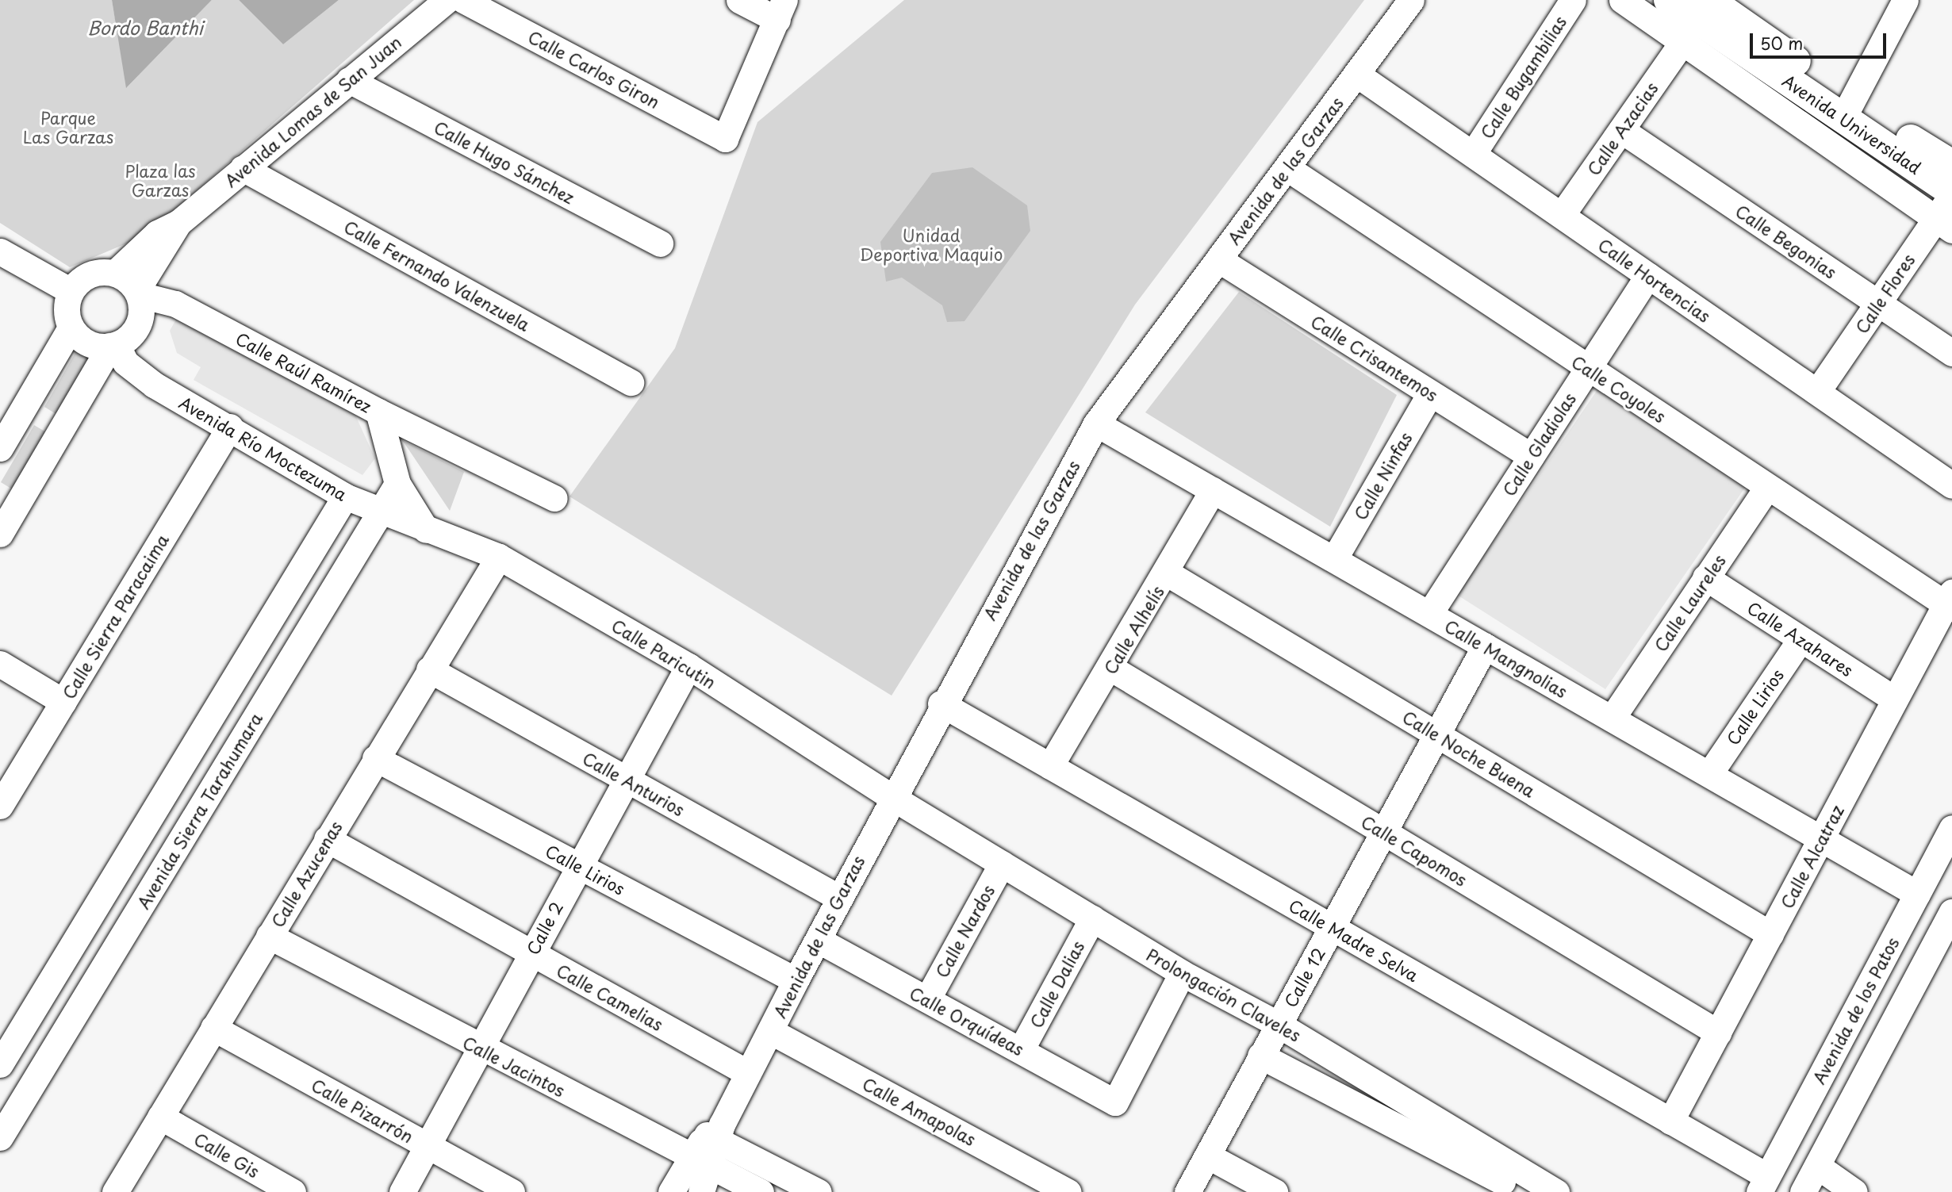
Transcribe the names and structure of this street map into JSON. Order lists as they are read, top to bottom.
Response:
{
  "streets": {
    "main road": ["Avenida Universidad"],
    "street": [
      "Calle Carlos Giron",
      "Calle Bugambilias",
      "Avenida Lomas de San Juan",
      "Calle Azacias",
      "Calle Hugo Sánchez",
      "Avenida de las Garzas",
      "Calle Begonias",
      "Calle Fernando Valenzuela",
      "Calle Hortencias",
      "Calle Flores",
      "Calle Crisantemos",
      "Calle Raúl Ramírez",
      "Calle Coyoles",
      "Calle Gladiolas",
      "Avenida Río Moctezuma",
      "Calle Ninfas",
      "Calle Laureles",
      "Calle Sierra Paracaima",
      "Calle Alhelís",
      "Calle Azahares",
      "Calle Paricutin",
      "Calle Mangnolias",
      "Calle Lirios",
      "Calle Noche Buena",
      "Calle Anturios",
      "Avenida Sierra Tarahumara",
      "Calle Capomos",
      "Calle Alcatraz",
      "Calle Azucenas",
      "Calle 2",
      "Calle Nardos",
      "Calle Madre Selva",
      "Calle 12",
      "Calle Dalias",
      "Prolongación Claveles",
      "Calle Camelias",
      "Avenida de los Patos",
      "Calle Orquídeas",
      "Calle Jacintos",
      "Calle Pizarrón",
      "Calle Amapolas",
      "Calle Gis"
    ]
  },
  "crossings": [
    ["Calle Bugambilias", "Calle Hortencias"],
    ["Avenida Lomas de San Juan", "Calle Hugo Sánchez"],
    ["Avenida Lomas de San Juan", "Calle Fernando Valenzuela"],
    ["Avenida Lomas de San Juan", "Calle Raúl Ramírez"],
    ["Avenida Lomas de San Juan", "Avenida Río Moctezuma"],
    ["Avenida Universidad", "Calle Flores"],
    ["Calle Azacias", "Calle Begonias"],
    ["Calle Azacias", "Calle Hortencias"],
    ["Avenida de las Garzas", "Calle Hortencias"],
    ["Avenida de las Garzas", "Calle Crisantemos"],
    ["Avenida de las Garzas", "Calle Coyoles"],
    ["Avenida de las Garzas", "Calle Paricutin"],
    ["Avenida de las Garzas", "Calle Mangnolias"],
    ["Avenida de las Garzas", "Calle Lirios"],
    ["Avenida de las Garzas", "Calle Anturios"],
    ["Avenida de las Garzas", "Calle Madre Selva"],
    ["Avenida de las Garzas", "Prolongación Claveles"],
    ["Avenida de las Garzas", "Calle Camelias"],
    ["Avenida de las Garzas", "Calle Orquídeas"],
    ["Avenida de las Garzas", "Calle Jacintos"],
    ["Avenida de las Garzas", "Calle Amapolas"],
    ["Calle Begonias", "Calle Flores"],
    ["Calle Hortencias", "Calle Flores"],
    ["Calle Hortencias", "Calle Gladiolas"],
    ["Calle Crisantemos", "Calle Gladiolas"],
    ["Calle Crisantemos", "Calle Ninfas"],
    ["Calle Raúl Ramírez", "Avenida Río Moctezuma"],
    ["Calle Raúl Ramírez", "Calle Paricutin"],
    ["Calle Raúl Ramírez", "Avenida Sierra Tarahumara"],
    ["Calle Coyoles", "Calle Gladiolas"],
    ["Calle Coyoles", "Calle Laureles"],
    ["Calle Coyoles", "Calle Alcatraz"],
    ["Calle Gladiolas", "Calle Mangnolias"],
    ["Avenida Río Moctezuma", "Calle Sierra Paracaima"],
    ["Avenida Río Moctezuma", "Calle Paricutin"],
    ["Avenida Río Moctezuma", "Avenida Sierra Tarahumara"],
    ["Calle Ninfas", "Calle Mangnolias"],
    ["Calle Laureles", "Calle Azahares"],
    ["Calle Laureles", "Calle Mangnolias"],
    ["Calle Alhelís", "Calle Mangnolias"],
    ["Calle Alhelís", "Calle Noche Buena"],
    ["Calle Alhelís", "Calle Capomos"],
    ["Calle Alhelís", "Calle Madre Selva"],
    ["Calle Azahares", "Calle Lirios"],
    ["Calle Azahares", "Calle Alcatraz"],
    ["Calle Paricutin", "Calle Azucenas"],
    ["Calle Paricutin", "Calle 2"],
    ["Calle Paricutin", "Prolongación Claveles"],
    ["Calle Mangnolias", "Calle Lirios"],
    ["Calle Mangnolias", "Calle Alcatraz"],
    ["Calle Mangnolias", "Calle 12"],
    ["Calle Mangnolias", "Avenida de los Patos"],
    ["Calle Lirios", "Calle Azucenas"],
    ["Calle Lirios", "Calle 2"],
    ["Calle Noche Buena", "Calle Alcatraz"],
    ["Calle Noche Buena", "Calle 12"],
    ["Calle Anturios", "Calle Azucenas"],
    ["Calle Anturios", "Calle 2"],
    ["Calle Capomos", "Calle Alcatraz"],
    ["Calle Capomos", "Calle 12"],
    ["Calle Alcatraz", "Calle Madre Selva"],
    ["Calle Azucenas", "Calle Camelias"],
    ["Calle Azucenas", "Calle Jacintos"],
    ["Calle Azucenas", "Calle Pizarrón"],
    ["Calle Azucenas", "Calle Gis"],
    ["Calle 2", "Calle Camelias"],
    ["Calle 2", "Calle Jacintos"],
    ["Calle 2", "Calle Pizarrón"],
    ["Calle Nardos", "Prolongación Claveles"],
    ["Calle Nardos", "Calle Orquídeas"],
    ["Calle Madre Selva", "Calle 12"],
    ["Calle Madre Selva", "Avenida de los Patos"],
    ["Calle 12", "Prolongación Claveles"],
    ["Calle Dalias", "Prolongación Claveles"],
    ["Calle Dalias", "Calle Orquídeas"],
    ["Prolongación Claveles", "Calle Orquídeas"]
  ],
  "water": ["Bordo Banthi"],
  "parks": ["Parque Las Garzas", "Plaza las Garzas", "Unidad Deportiva Maquio"],
  "scale_bar": "50 m"
}
